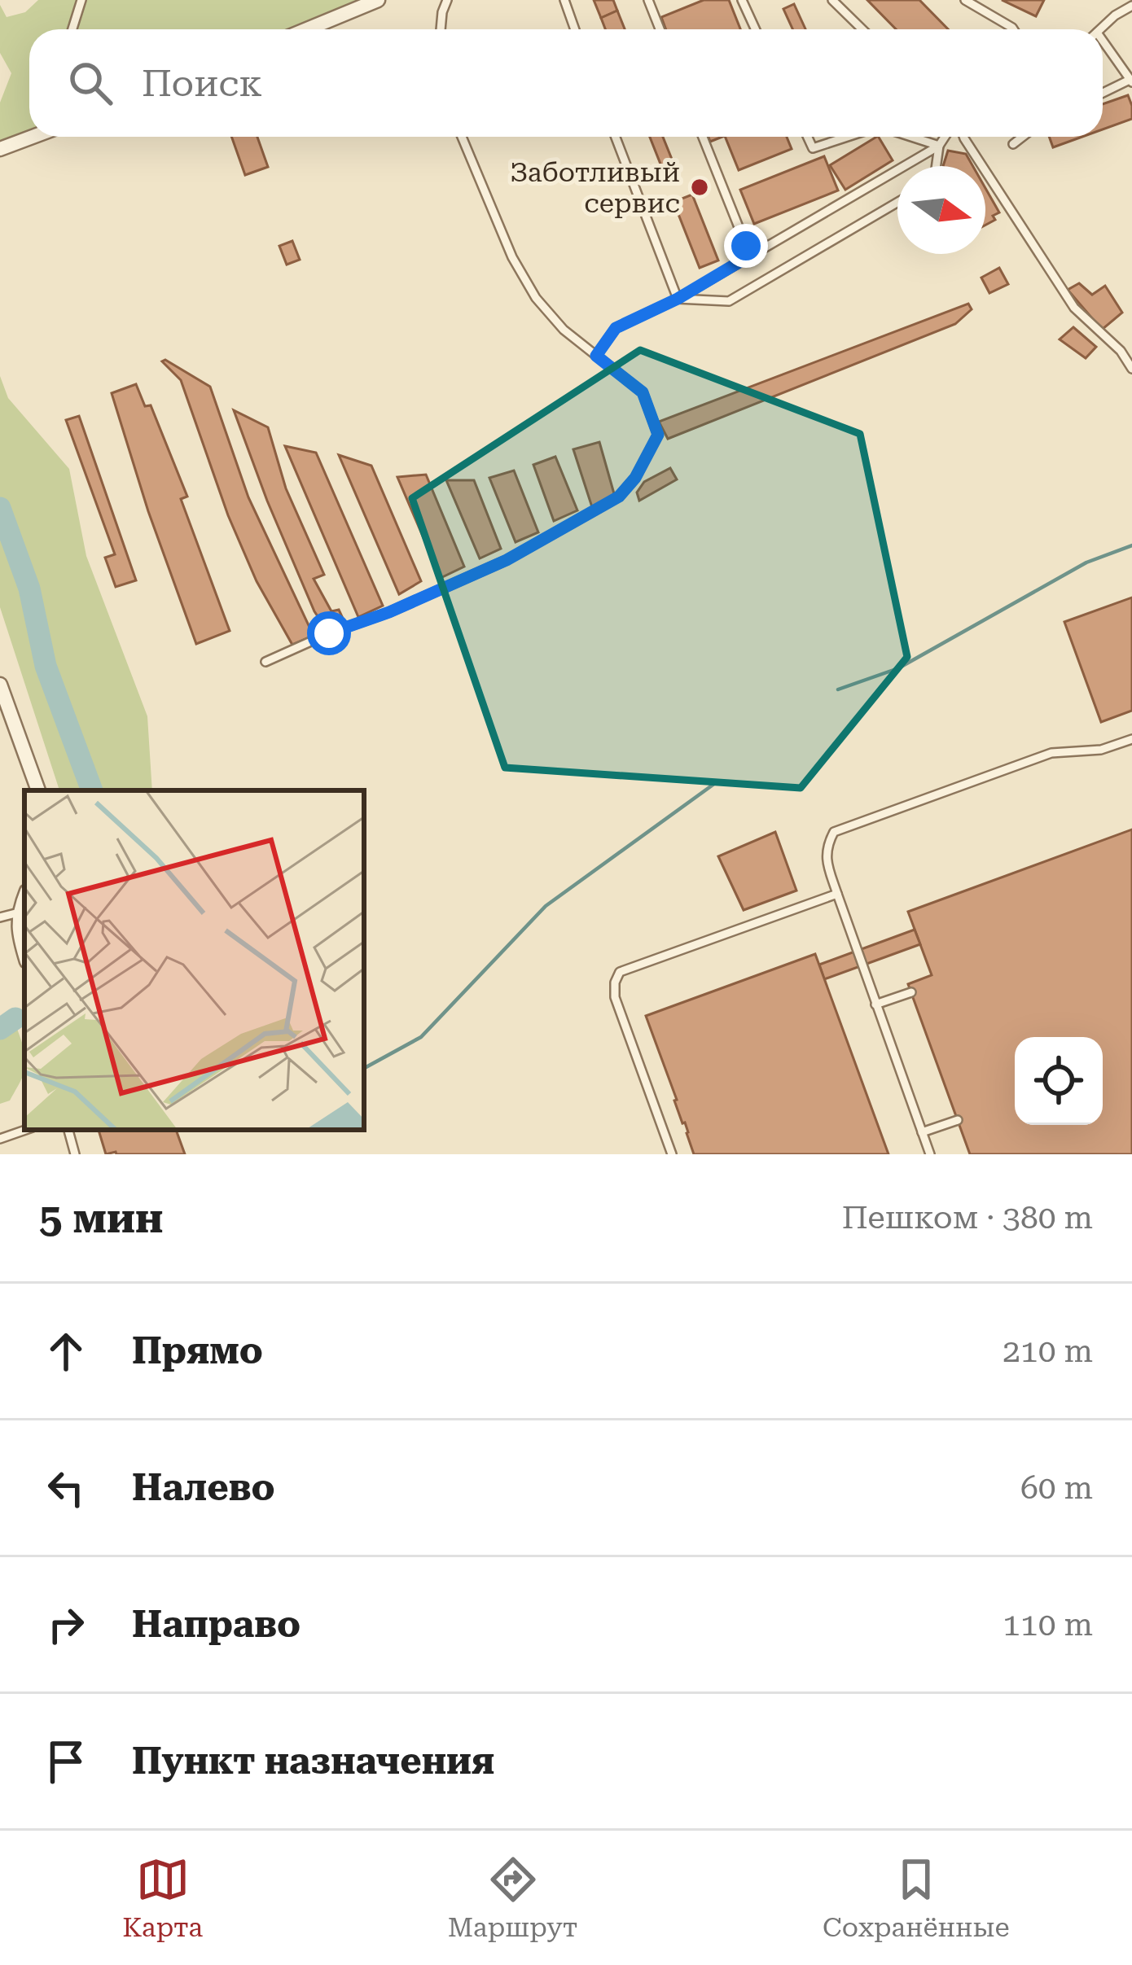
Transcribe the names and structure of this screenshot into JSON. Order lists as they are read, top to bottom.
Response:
{
  "places": ["Заботливый сервис"],
  "north": "right",
  "page": {
    "search": "Поиск",
    "heading": ["5 мин", "Пешком · 380 m"],
    "list": [
      ["Прямо", "210 m"],
      ["Налево", "60 m"],
      ["Направо", "110 m"],
      "Пункт назначения"
    ],
    "nav": ["Карта", "Маршрут", "Сохранённые"]
  }
}
